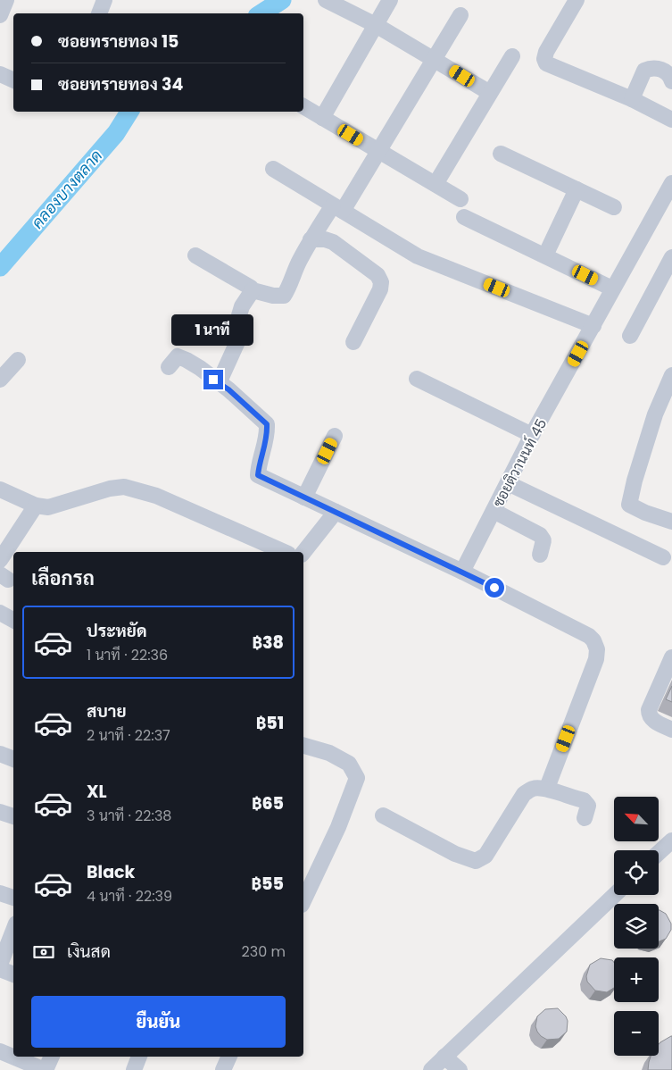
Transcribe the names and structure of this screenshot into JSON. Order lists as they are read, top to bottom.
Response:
{
  "streets": {
    "street": ["ซอยติวานนท์ 45"]
  },
  "water": ["คลองบางตลาด"],
  "north": "top left",
  "page": {
    "banner": ["ซอยทรายทอง 15", "ซอยทรายทอง 34"],
    "bubble": "1 นาที",
    "heading": "เลือกรถ",
    "list": [
      {
        "name": "ประหยัด",
        "note": "1 นาที · 22:36",
        "value": "฿38"
      },
      {
        "name": "สบาย",
        "note": "2 นาที · 22:37",
        "value": "฿51"
      },
      {
        "name": "XL",
        "note": "3 นาที · 22:38",
        "value": "฿65"
      },
      {
        "name": "Black",
        "note": "4 นาที · 22:39",
        "value": "฿55"
      }
    ],
    "map_buttons": ["+", "−"],
    "pay": ["เงินสด", "230 m"],
    "buttons": "ยืนยัน"
  }
}
